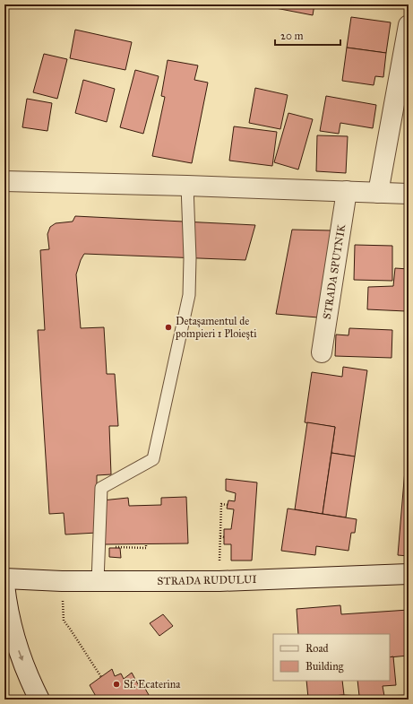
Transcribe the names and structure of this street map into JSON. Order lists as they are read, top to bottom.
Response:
{
  "streets": {
    "street": ["STRADA SPUTNIK", "STRADA RUDULUI"]
  },
  "places": ["Detaşamentul de pompieri 1 Ploieşti", "Sf. Ecaterina"],
  "legend": ["Road", "Building"],
  "scale_bar": "20 m"
}
